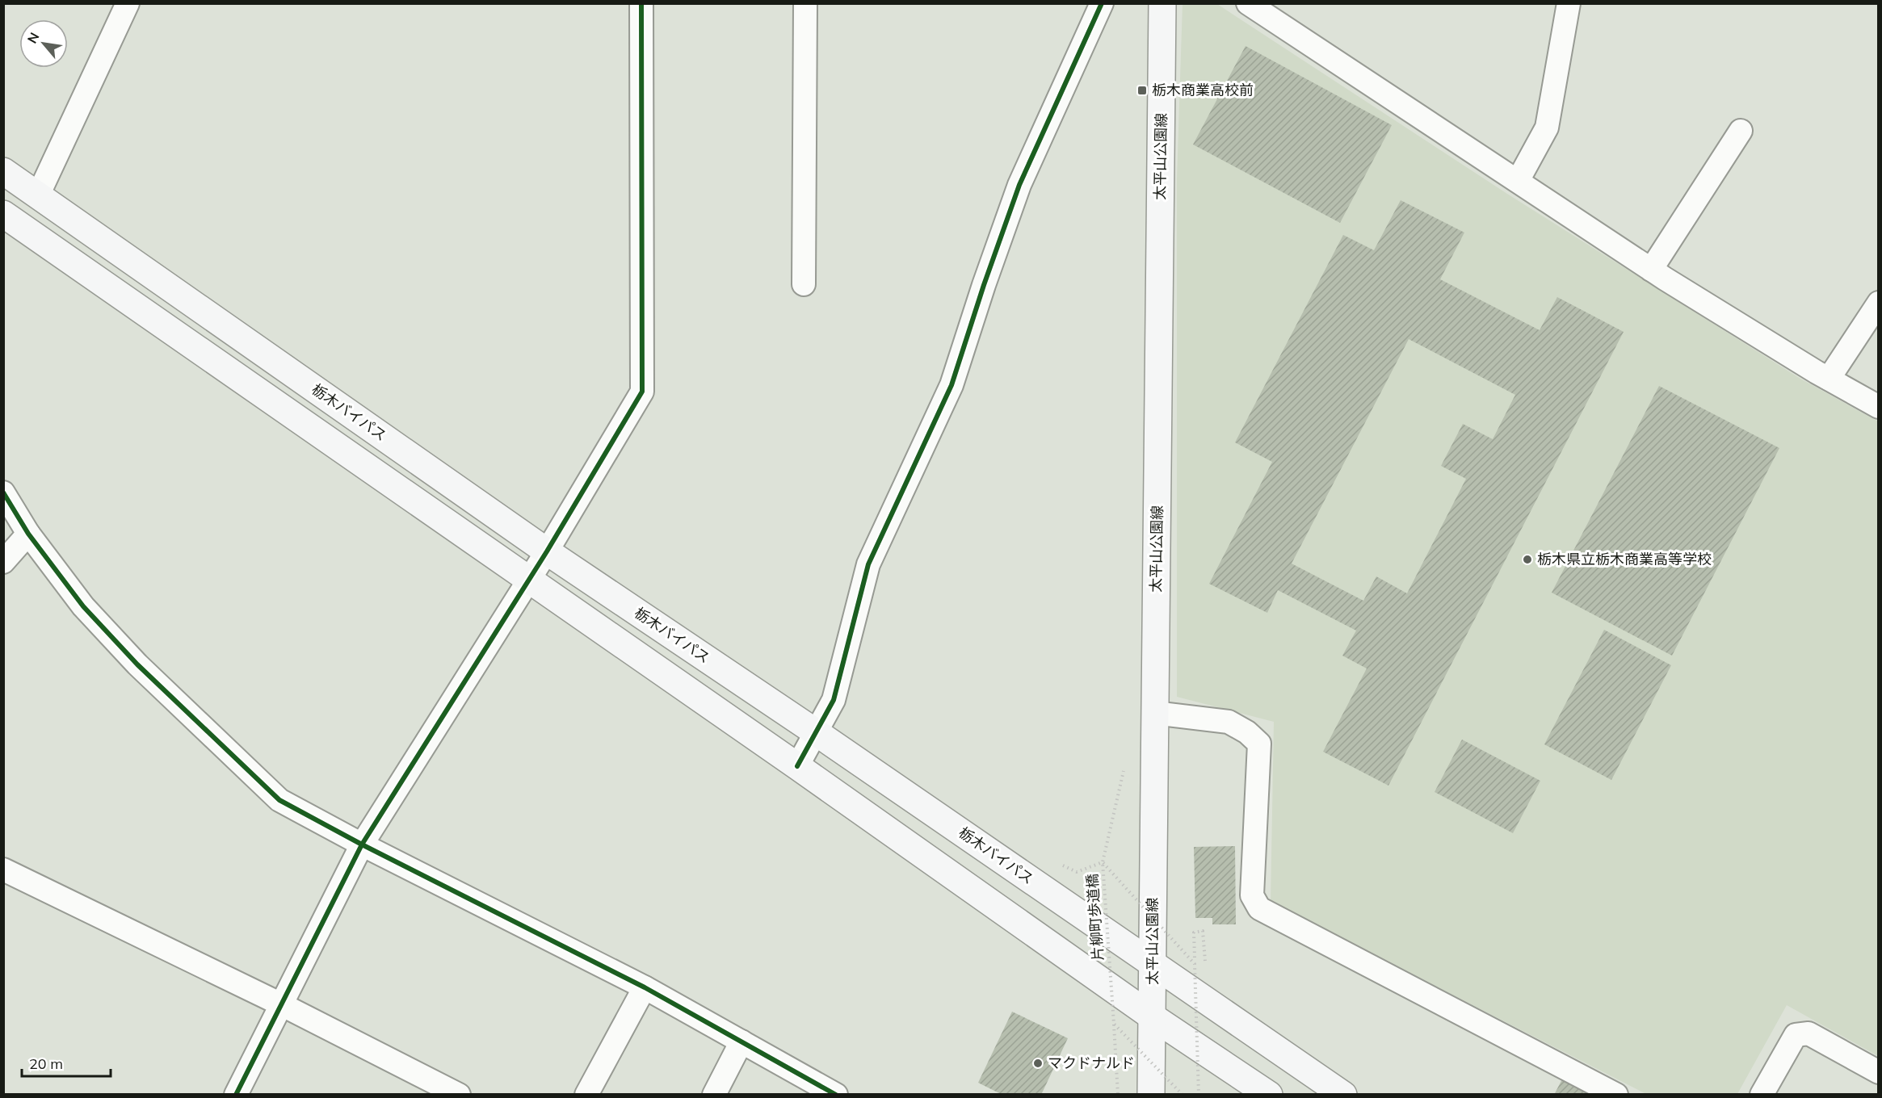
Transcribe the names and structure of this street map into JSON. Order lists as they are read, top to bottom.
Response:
{
  "streets": {
    "main road": ["太平山公園線", "栃木バイパス"],
    "path": ["片柳町歩道橋"]
  },
  "crossings": [
    ["太平山公園線", "栃木バイパス"]
  ],
  "places": {
    "transit": ["栃木商業高校前"],
    "other": ["栃木県立栃木商業高等学校", "マクドナルド"]
  },
  "scale_bar": "20 m",
  "north": "top left"
}
